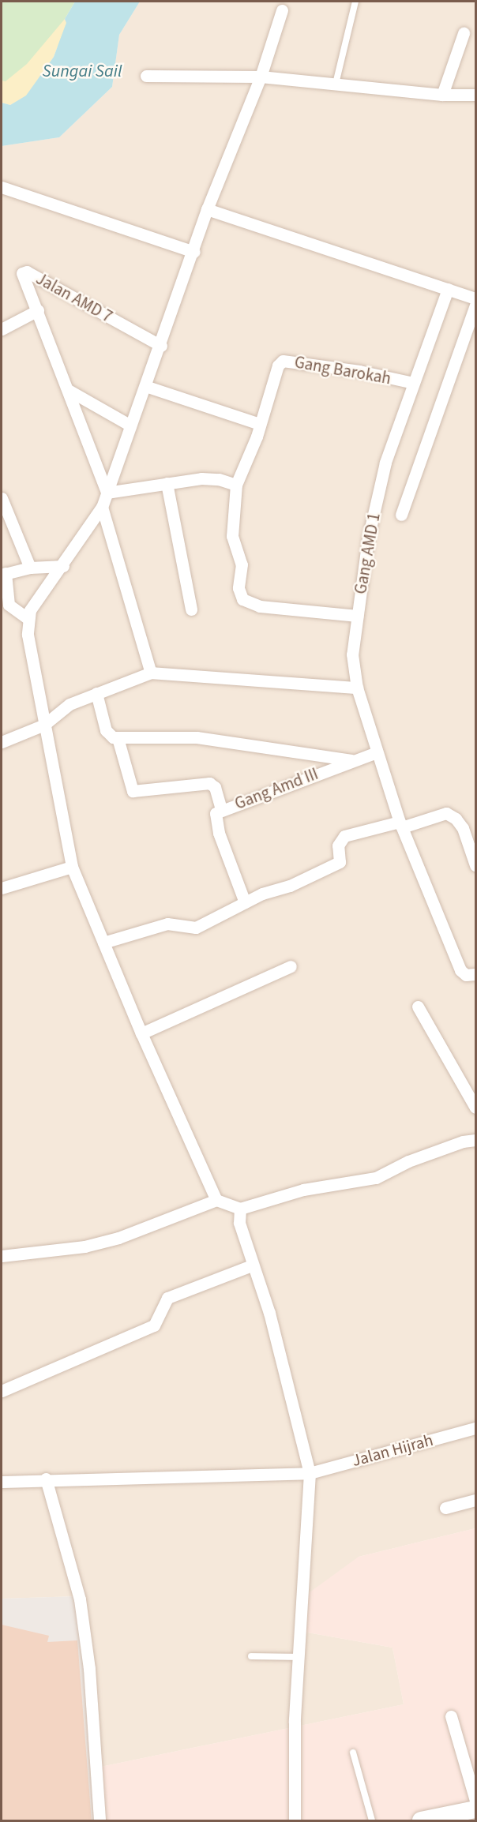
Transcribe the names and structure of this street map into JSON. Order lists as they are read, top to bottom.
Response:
{
  "streets": {
    "street": [
      "Jalan AMD 7",
      "Gang Barokah",
      "Gang AMD 1",
      "Gang Amd III",
      "Jalan Hijrah"
    ]
  },
  "crossings": [
    ["Gang Barokah", "Gang AMD 1"],
    ["Gang AMD 1", "Gang Amd III"]
  ],
  "water": ["Sungai Sail"]
}
